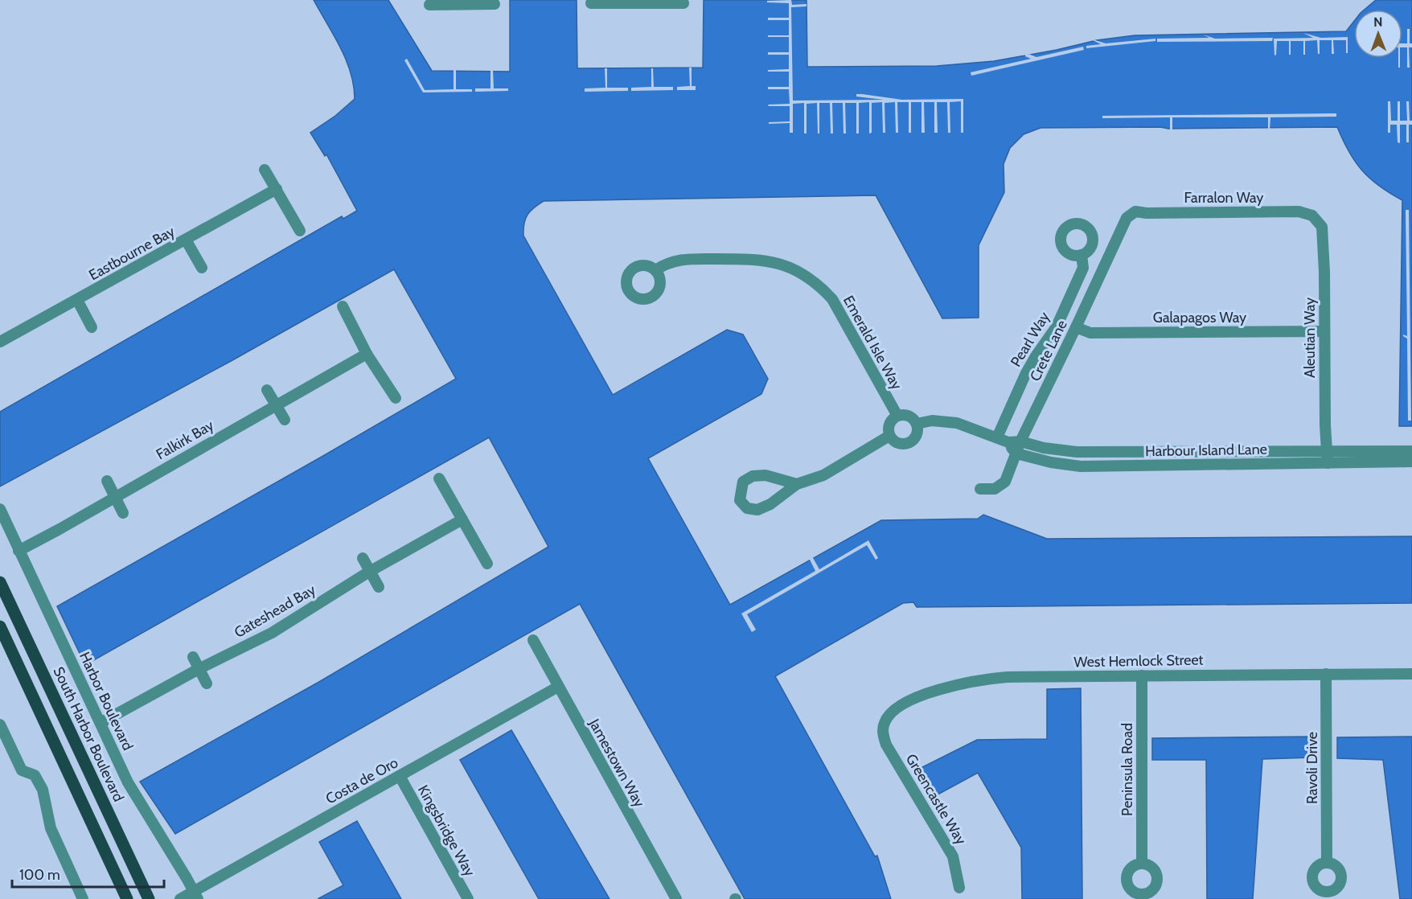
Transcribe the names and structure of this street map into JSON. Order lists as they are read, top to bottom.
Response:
{
  "streets": {
    "main road": ["South Harbor Boulevard"],
    "street": [
      "Farralon Way",
      "Eastbourne Bay",
      "Galapagos Way",
      "Aleutian Way",
      "Pearl Way",
      "Emerald Isle Way",
      "Crete Lane",
      "Falkirk Bay",
      "Harbour Island Lane",
      "Gateshead Bay",
      "West Hemlock Street",
      "Harbor Boulevard",
      "Jamestown Way",
      "Ravoli Drive",
      "Peninsula Road",
      "Costa de Oro",
      "Greencastle Way",
      "Kingsbridge Way"
    ]
  },
  "crossings": [
    ["Farralon Way", "Aleutian Way"],
    ["Farralon Way", "Crete Lane"],
    ["Galapagos Way", "Aleutian Way"],
    ["Galapagos Way", "Crete Lane"],
    ["Aleutian Way", "Harbour Island Lane"],
    ["Pearl Way", "Harbour Island Lane"],
    ["Emerald Isle Way", "Harbour Island Lane"],
    ["Crete Lane", "Harbour Island Lane"],
    ["Falkirk Bay", "Harbor Boulevard"],
    ["Gateshead Bay", "Harbor Boulevard"],
    ["West Hemlock Street", "Ravoli Drive"],
    ["West Hemlock Street", "Peninsula Road"],
    ["West Hemlock Street", "Greencastle Way"],
    ["Harbor Boulevard", "Costa de Oro"],
    ["Jamestown Way", "Costa de Oro"],
    ["Costa de Oro", "Kingsbridge Way"]
  ],
  "scale_bar": "100 m",
  "north": "top"
}
